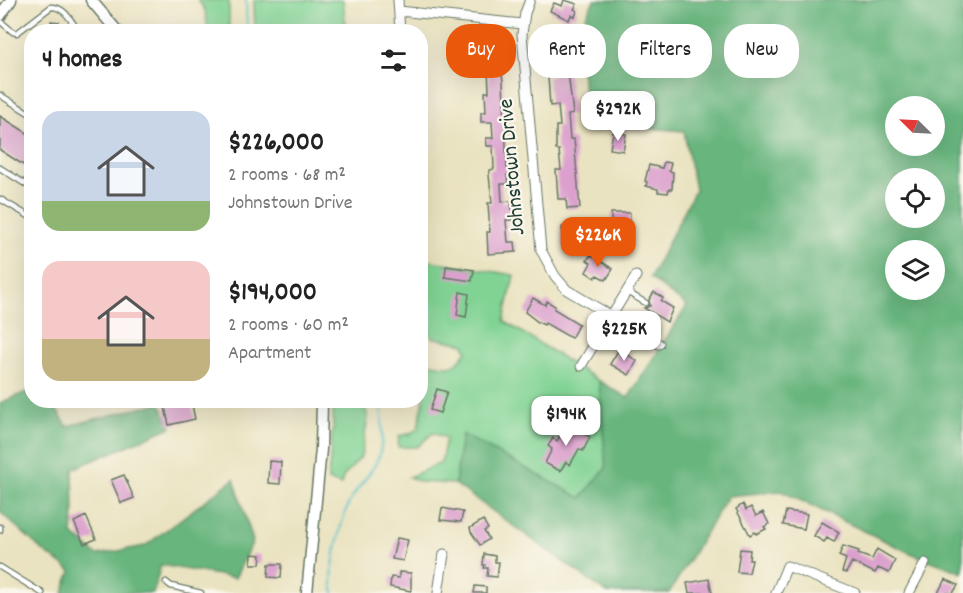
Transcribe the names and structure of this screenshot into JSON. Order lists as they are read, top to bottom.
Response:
{
  "streets": {
    "street": ["Johnstown Drive"]
  },
  "north": "top left",
  "page": {
    "chip": [
      "Buy",
      "Rent",
      "Filters",
      "New"
    ],
    "heading": "4 homes",
    "price": [
      "$292K",
      "$226K",
      "$225K",
      "$194K"
    ],
    "list": [
      {
        "name": "$226,000",
        "note": "2 rooms · 68 m² · Johnstown Drive"
      },
      {
        "name": "$194,000",
        "note": "2 rooms · 60 m² · Apartment"
      }
    ]
  }
}
